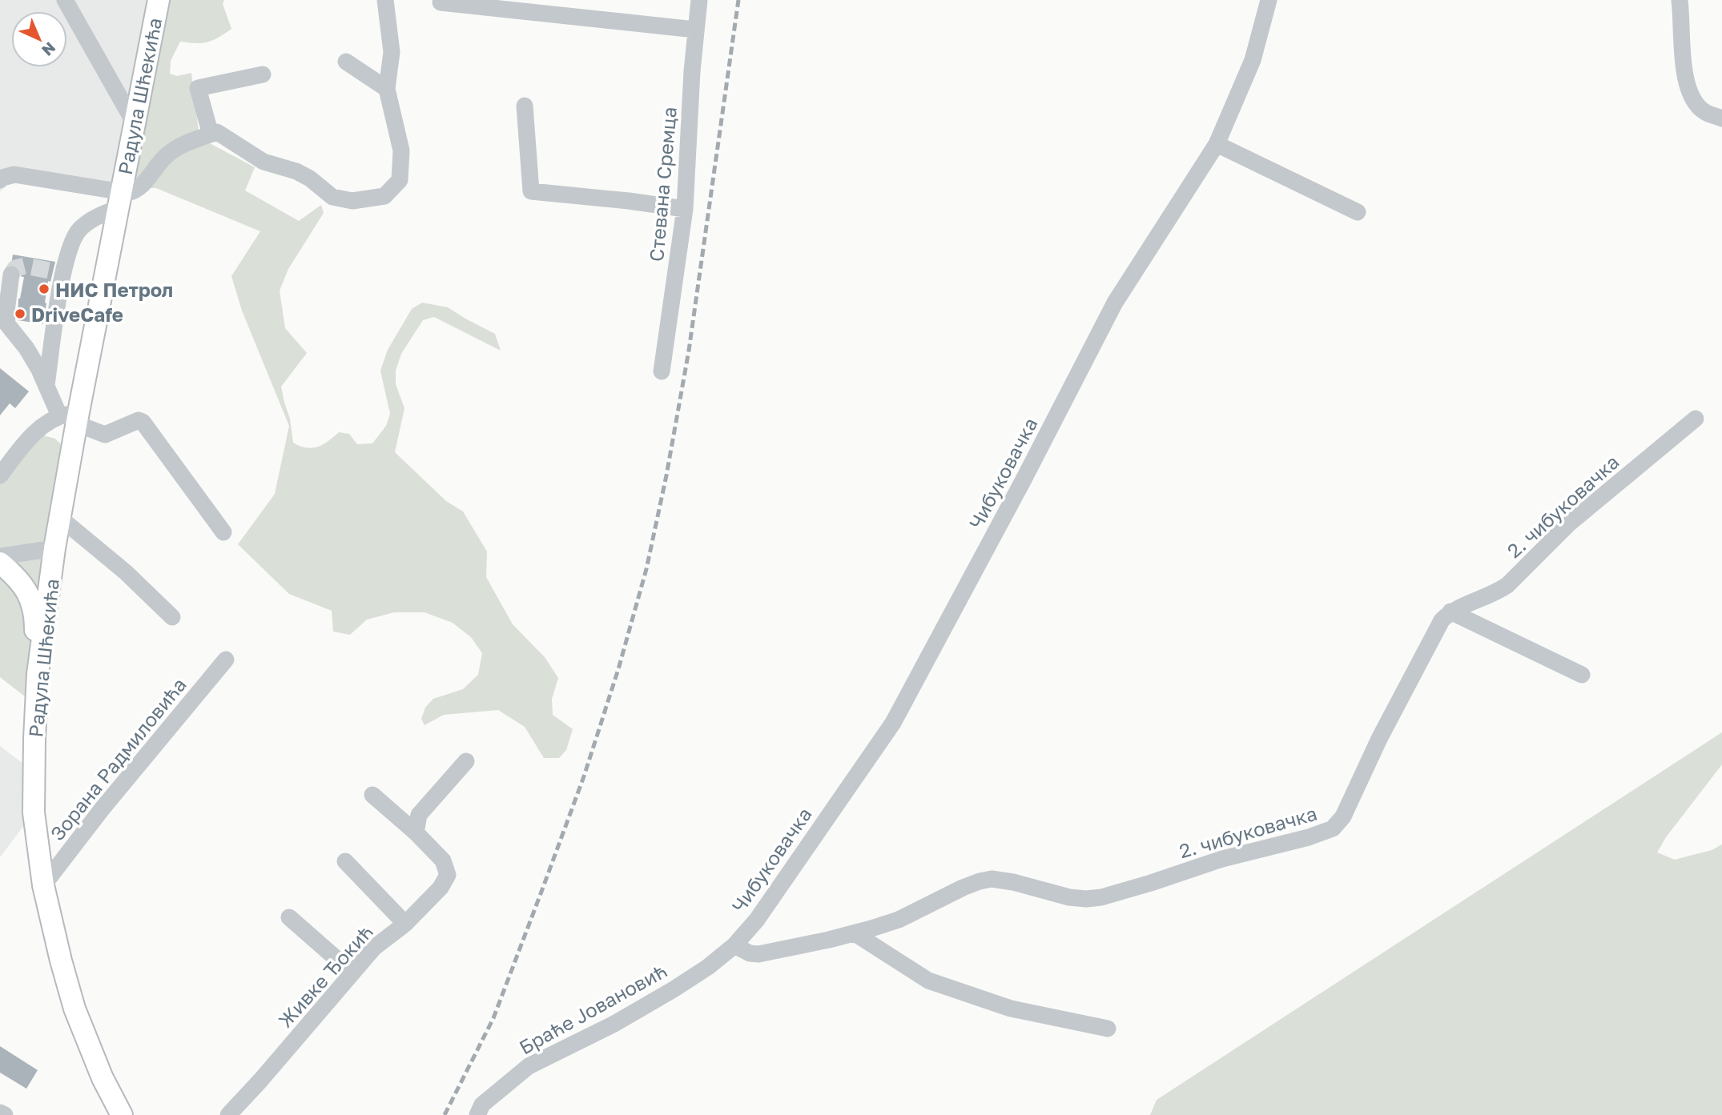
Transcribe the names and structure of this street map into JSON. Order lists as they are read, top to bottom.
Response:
{
  "streets": {
    "main road": ["Радула Шћекића"],
    "street": [
      "Стевана Сремца",
      "Чибуковачка",
      "2. чибуковачка",
      "Зорана Радмиловића",
      "Живке Ђокић",
      "Браће Јовановић"
    ]
  },
  "crossings": [
    ["Радула Шћекића", "Зорана Радмиловића"],
    ["Чибуковачка", "2. чибуковачка"],
    ["Чибуковачка", "Браће Јовановић"],
    ["2. чибуковачка", "Браће Јовановић"]
  ],
  "places": ["НИС Петрол", "DriveCafe"],
  "north": "bottom right"
}
